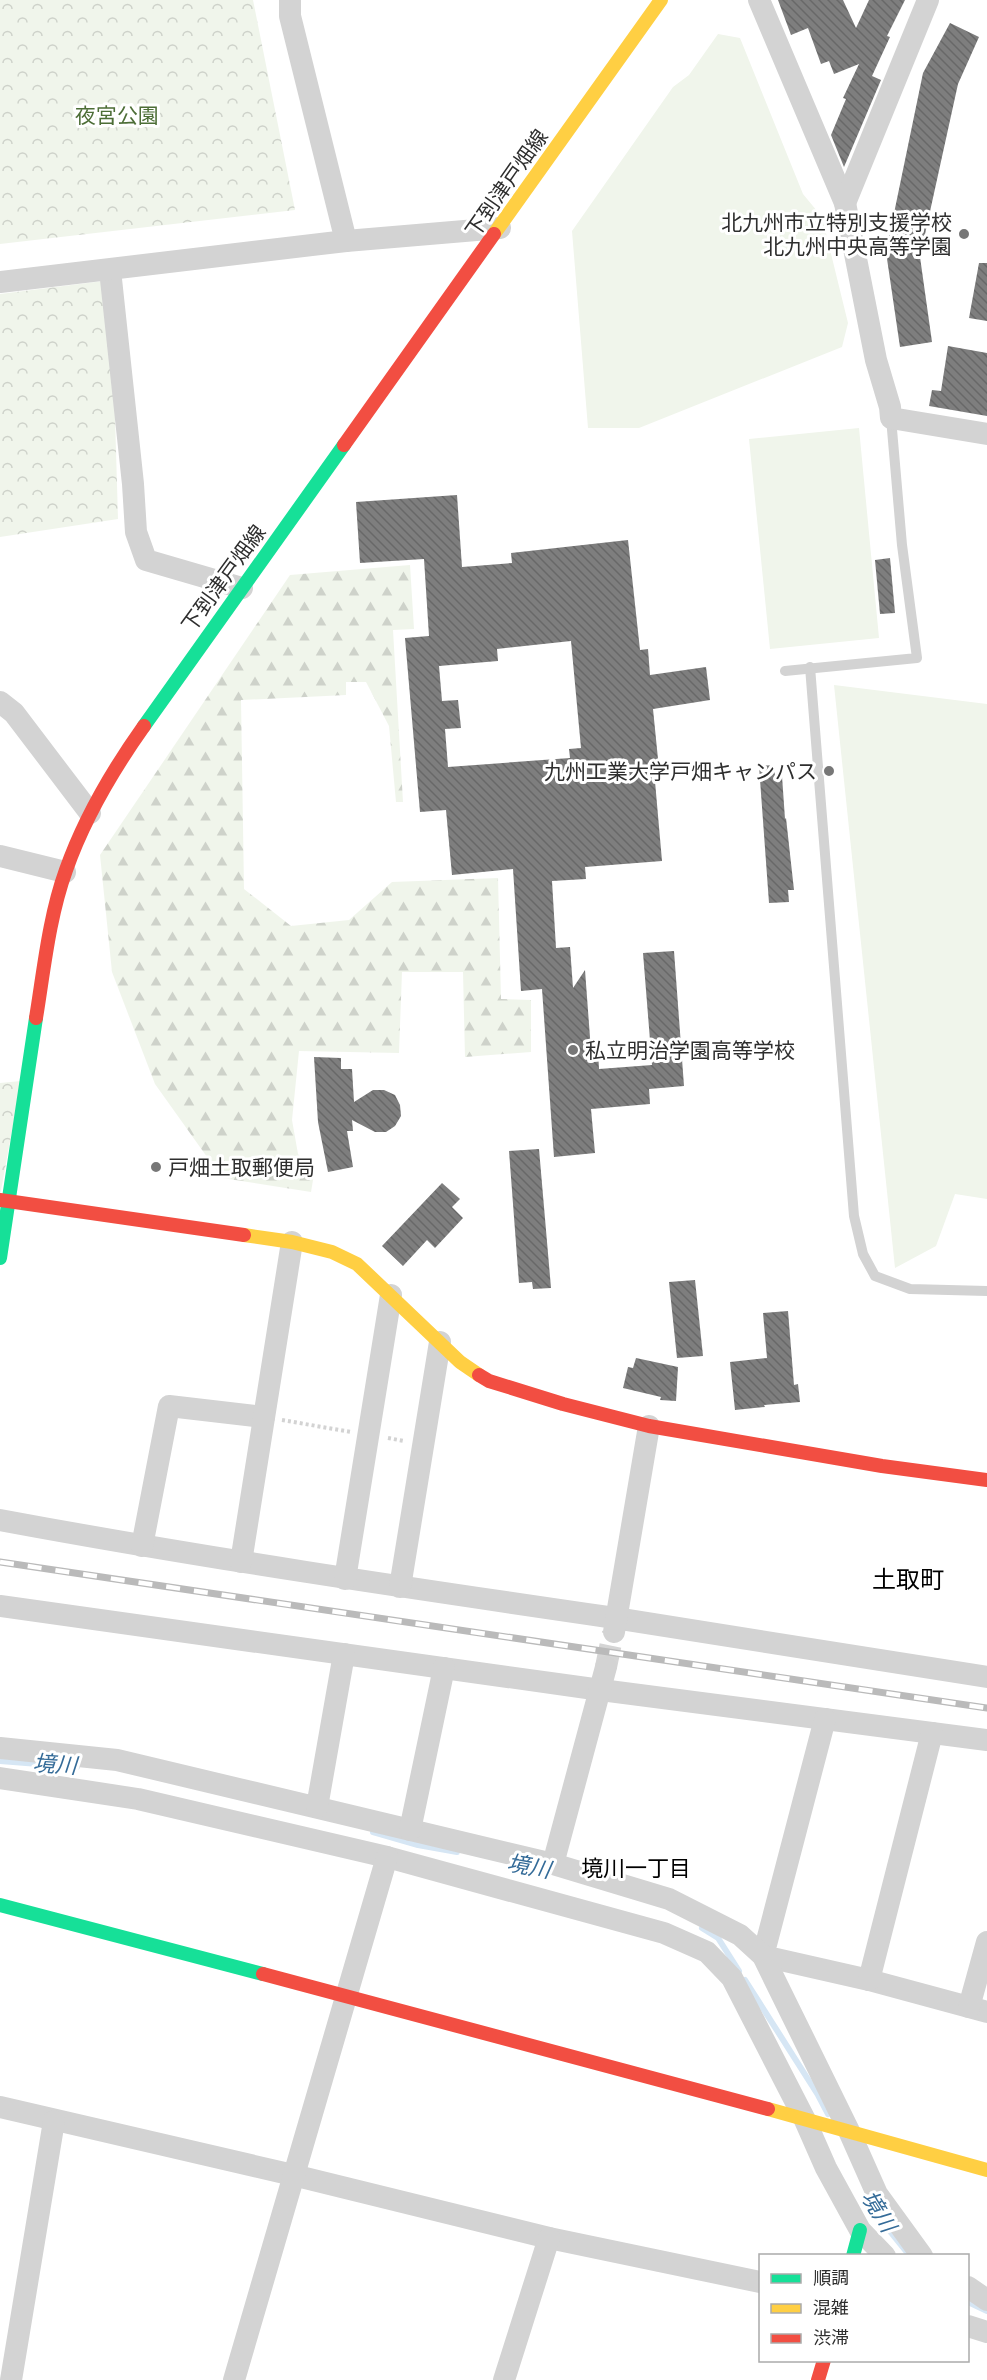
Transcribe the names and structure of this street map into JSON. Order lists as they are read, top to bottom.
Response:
{
  "streets": {
    "street": ["下到津戸畑線"]
  },
  "districts": ["土取町", "境川一丁目"],
  "water": ["境川"],
  "parks": ["夜宮公園"],
  "places": [
    "北九州市立特別支援学校 北九州中央高等学園",
    "九州工業大学戸畑キャンパス",
    "私立明治学園高等学校",
    "戸畑土取郵便局"
  ],
  "legend": ["順調", "混雑", "渋滞"]
}
